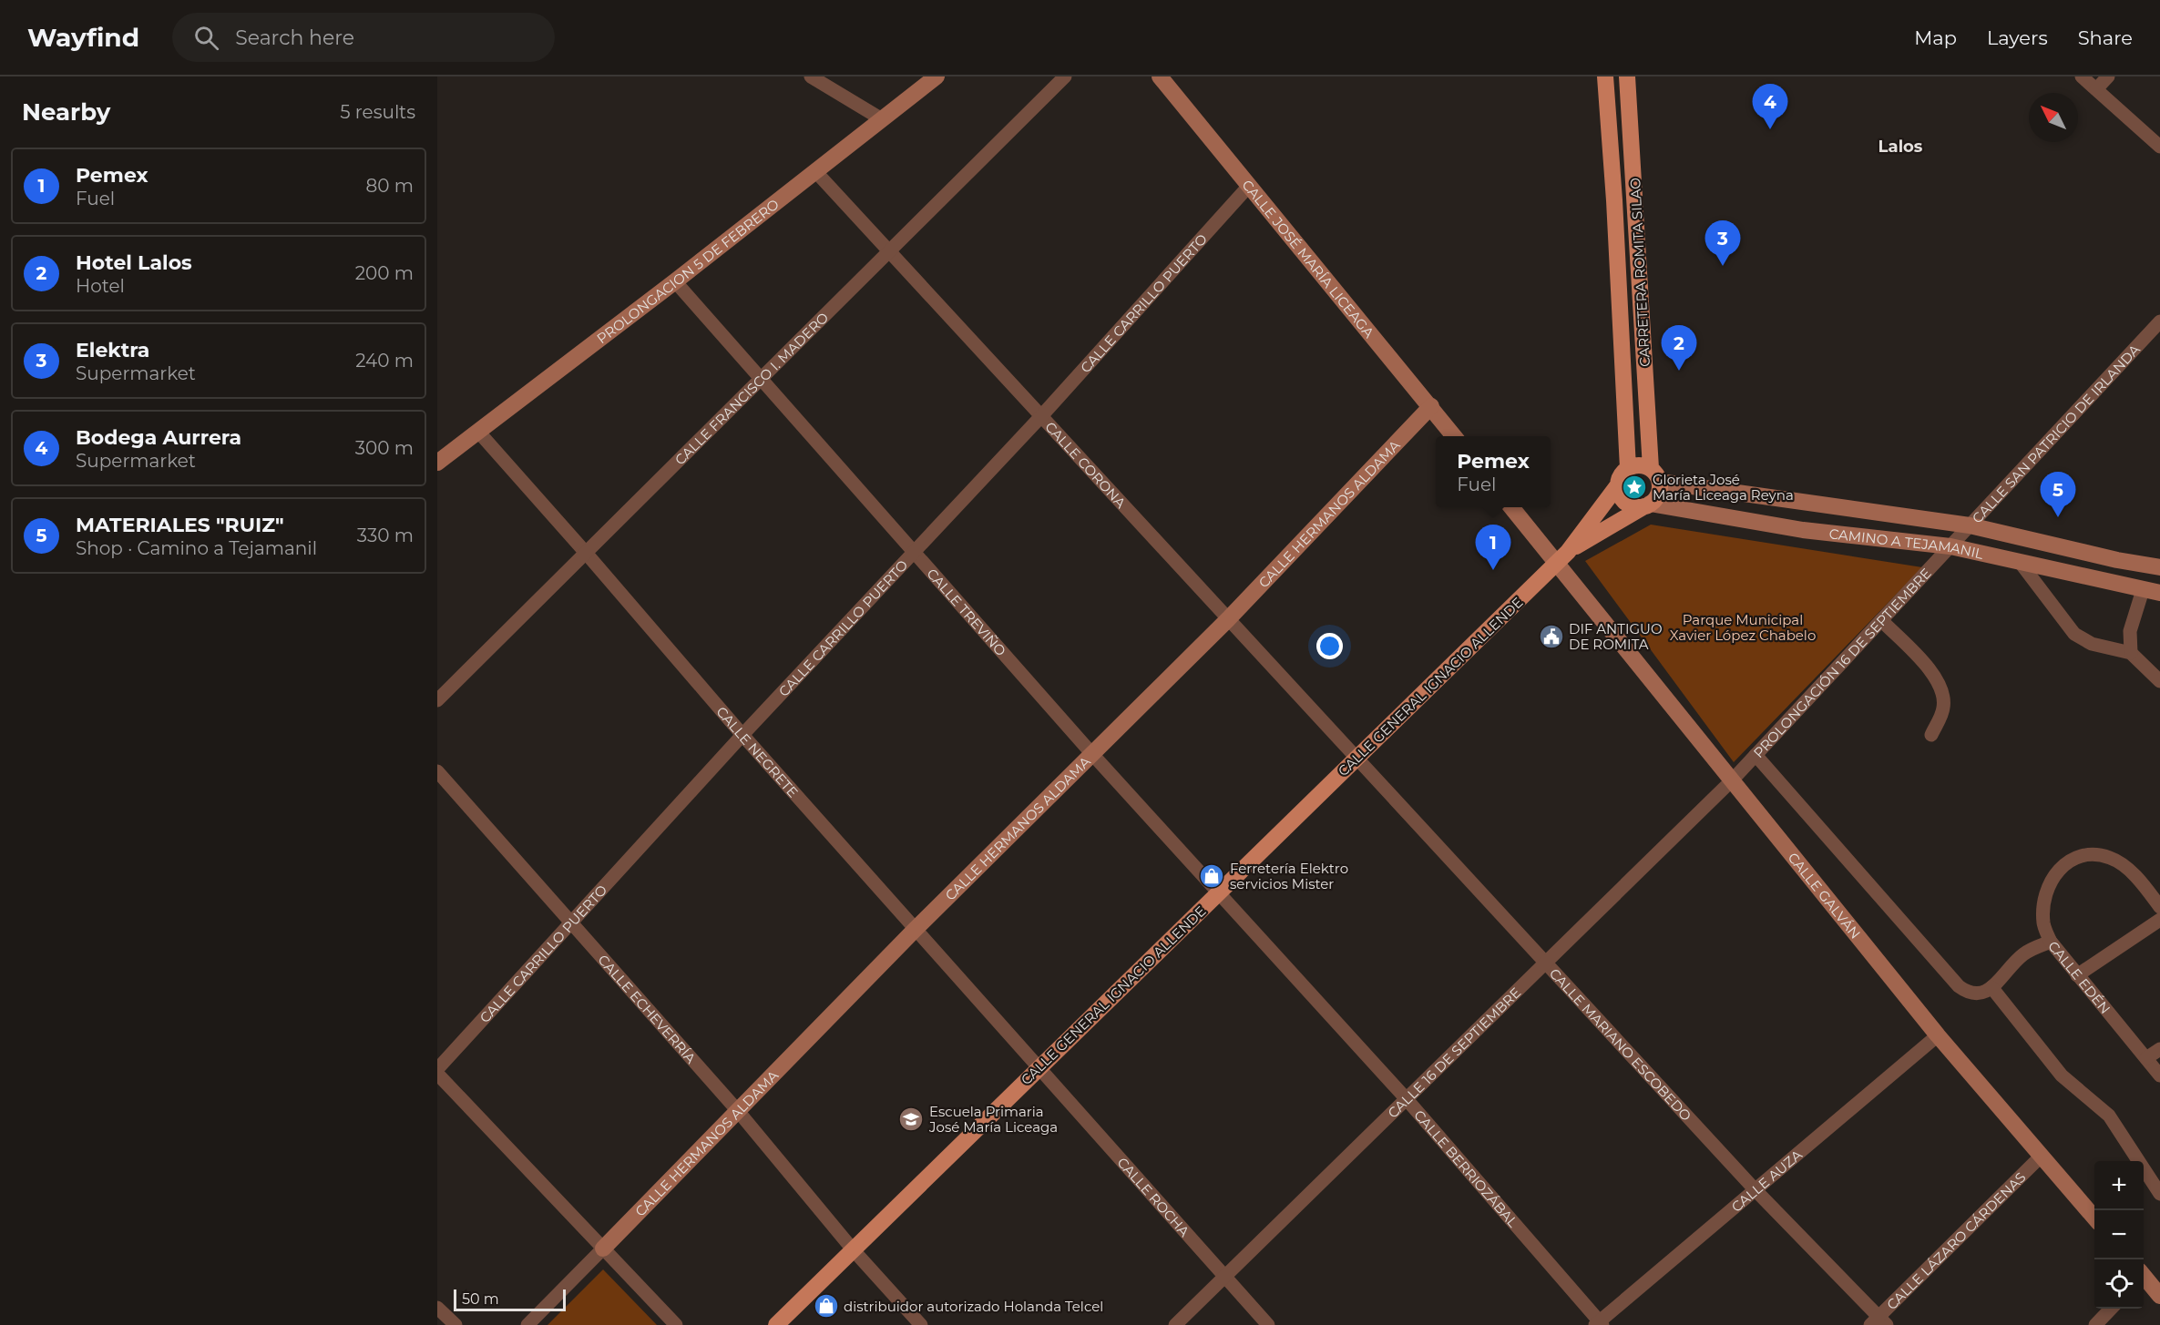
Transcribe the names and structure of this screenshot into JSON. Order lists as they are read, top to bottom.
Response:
{
  "streets": {
    "main road": ["CARRETERA ROMITA SILAO", "CALLE GENERAL IGNACIO ALLENDE"],
    "street": [
      "CALLE JOSÉ MARÍA LICEAGA",
      "PROLONGACION 5 DE FEBRERO",
      "CALLE CARRILLO PUERTO",
      "CALLE FRANCISCO I. MADERO",
      "CALLE SAN PATRICIO DE IRLANDA",
      "CALLE CORONA",
      "CALLE HERMANOS ALDAMA",
      "CAMINO A TEJAMANIL",
      "CALLE TREVIÑO",
      "PROLONGACIÓN 16 DE SEPTIEMBRE",
      "CALLE NEGRETE",
      "CALLE GALVÁN",
      "CALLE EDÉN",
      "CALLE ECHEVERRÍA",
      "CALLE MARIANO ESCOBEDO",
      "CALLE 16 DE SEPTIEMBRE",
      "CALLE BERRIOZÁBAL",
      "CALLE AUZA",
      "CALLE ROCHA",
      "CALLE LÁZARO CÁRDENAS"
    ]
  },
  "crossings": [
    ["CALLE JOSÉ MARÍA LICEAGA", "CALLE CARRILLO PUERTO"],
    ["CALLE JOSÉ MARÍA LICEAGA", "CALLE HERMANOS ALDAMA"],
    ["PROLONGACION 5 DE FEBRERO", "CALLE CORONA"],
    ["PROLONGACION 5 DE FEBRERO", "CALLE TREVIÑO"],
    ["PROLONGACION 5 DE FEBRERO", "CALLE NEGRETE"],
    ["CARRETERA ROMITA SILAO", "CAMINO A TEJAMANIL"],
    ["CARRETERA ROMITA SILAO", "CALLE GENERAL IGNACIO ALLENDE"],
    ["CALLE CARRILLO PUERTO", "CALLE CORONA"],
    ["CALLE CARRILLO PUERTO", "CALLE TREVIÑO"],
    ["CALLE CARRILLO PUERTO", "CALLE NEGRETE"],
    ["CALLE CARRILLO PUERTO", "CALLE ECHEVERRÍA"],
    ["CALLE FRANCISCO I. MADERO", "CALLE CORONA"],
    ["CALLE FRANCISCO I. MADERO", "CALLE TREVIÑO"],
    ["CALLE FRANCISCO I. MADERO", "CALLE NEGRETE"],
    ["CALLE SAN PATRICIO DE IRLANDA", "CAMINO A TEJAMANIL"],
    ["CALLE SAN PATRICIO DE IRLANDA", "PROLONGACIÓN 16 DE SEPTIEMBRE"],
    ["CALLE CORONA", "CALLE HERMANOS ALDAMA"],
    ["CALLE CORONA", "CALLE GENERAL IGNACIO ALLENDE"],
    ["CALLE CORONA", "CALLE MARIANO ESCOBEDO"],
    ["CALLE HERMANOS ALDAMA", "CALLE TREVIÑO"],
    ["CALLE HERMANOS ALDAMA", "CALLE NEGRETE"],
    ["CALLE HERMANOS ALDAMA", "CALLE ECHEVERRÍA"],
    ["CAMINO A TEJAMANIL", "PROLONGACIÓN 16 DE SEPTIEMBRE"],
    ["CAMINO A TEJAMANIL", "CALLE GENERAL IGNACIO ALLENDE"],
    ["CALLE TREVIÑO", "CALLE GENERAL IGNACIO ALLENDE"],
    ["CALLE TREVIÑO", "CALLE BERRIOZÁBAL"],
    ["PROLONGACIÓN 16 DE SEPTIEMBRE", "CALLE GALVÁN"],
    ["PROLONGACIÓN 16 DE SEPTIEMBRE", "CALLE 16 DE SEPTIEMBRE"],
    ["CALLE GENERAL IGNACIO ALLENDE", "CALLE NEGRETE"],
    ["CALLE GENERAL IGNACIO ALLENDE", "CALLE GALVÁN"],
    ["CALLE GENERAL IGNACIO ALLENDE", "CALLE ECHEVERRÍA"],
    ["CALLE GENERAL IGNACIO ALLENDE", "CALLE MARIANO ESCOBEDO"],
    ["CALLE GENERAL IGNACIO ALLENDE", "CALLE BERRIOZÁBAL"],
    ["CALLE GENERAL IGNACIO ALLENDE", "CALLE ROCHA"],
    ["CALLE NEGRETE", "CALLE ROCHA"],
    ["CALLE GALVÁN", "CALLE 16 DE SEPTIEMBRE"],
    ["CALLE GALVÁN", "CALLE AUZA"],
    ["CALLE GALVÁN", "CALLE LÁZARO CÁRDENAS"],
    ["CALLE MARIANO ESCOBEDO", "CALLE 16 DE SEPTIEMBRE"],
    ["CALLE MARIANO ESCOBEDO", "CALLE AUZA"],
    ["CALLE MARIANO ESCOBEDO", "CALLE LÁZARO CÁRDENAS"],
    ["CALLE 16 DE SEPTIEMBRE", "CALLE BERRIOZÁBAL"],
    ["CALLE 16 DE SEPTIEMBRE", "CALLE ROCHA"],
    ["CALLE BERRIOZÁBAL", "CALLE AUZA"]
  ],
  "districts": ["Lalos"],
  "parks": ["Parque Municipal Xavier López Chabelo"],
  "places": {
    "place": ["Glorieta José María Liceaga Reyna"],
    "public building": ["DIF ANTIGUO DE ROMITA"],
    "shop": ["Ferretería Elektro servicios Mister", "distribuidor autorizado Holanda Telcel"],
    "school or university": ["Escuela Primaria José María Liceaga"]
  },
  "scale_bar": "50 m",
  "north": "top left",
  "page": {
    "header": "Wayfind",
    "search": "Search here",
    "nav": ["Map", "Layers", "Share"],
    "heading": ["Nearby", "5 results"],
    "pins": [
      "4",
      "3",
      "2",
      "5",
      "1"
    ],
    "list": [
      {
        "mark": "1",
        "name": "Pemex",
        "note": "Fuel",
        "value": "80 m"
      },
      {
        "mark": "2",
        "name": "Hotel Lalos",
        "note": "Hotel",
        "value": "200 m"
      },
      {
        "mark": "3",
        "name": "Elektra",
        "note": "Supermarket",
        "value": "240 m"
      },
      {
        "mark": "4",
        "name": "Bodega Aurrera",
        "note": "Supermarket",
        "value": "300 m"
      },
      {
        "mark": "5",
        "name": "MATERIALES \"RUIZ\"",
        "note": "Shop · Camino a Tejamanil",
        "value": "330 m"
      }
    ],
    "popup": ["Pemex", "Fuel"],
    "map_buttons": ["+", "−"],
    "scale": "50 m"
  }
}
